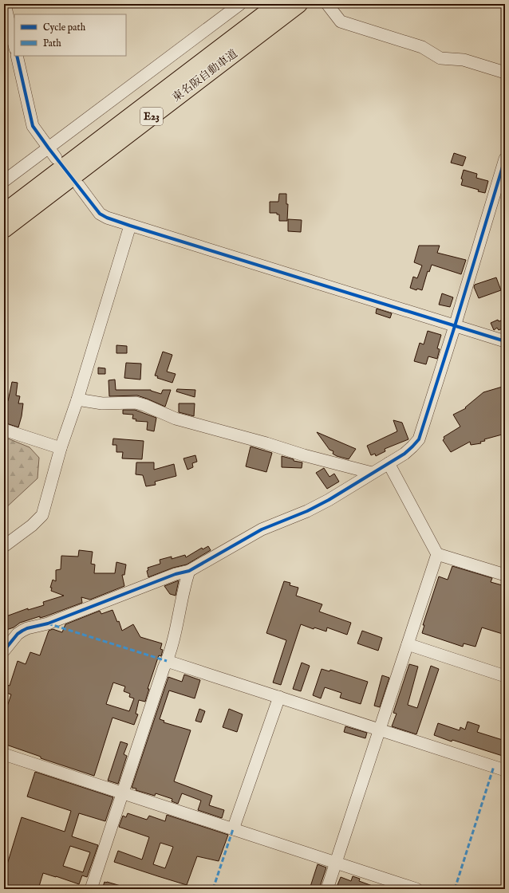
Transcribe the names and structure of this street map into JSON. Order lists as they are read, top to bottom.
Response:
{
  "streets": {
    "highway": ["東名阪自動車道", "E23"]
  },
  "legend": ["Cycle path", "Path"]
}
